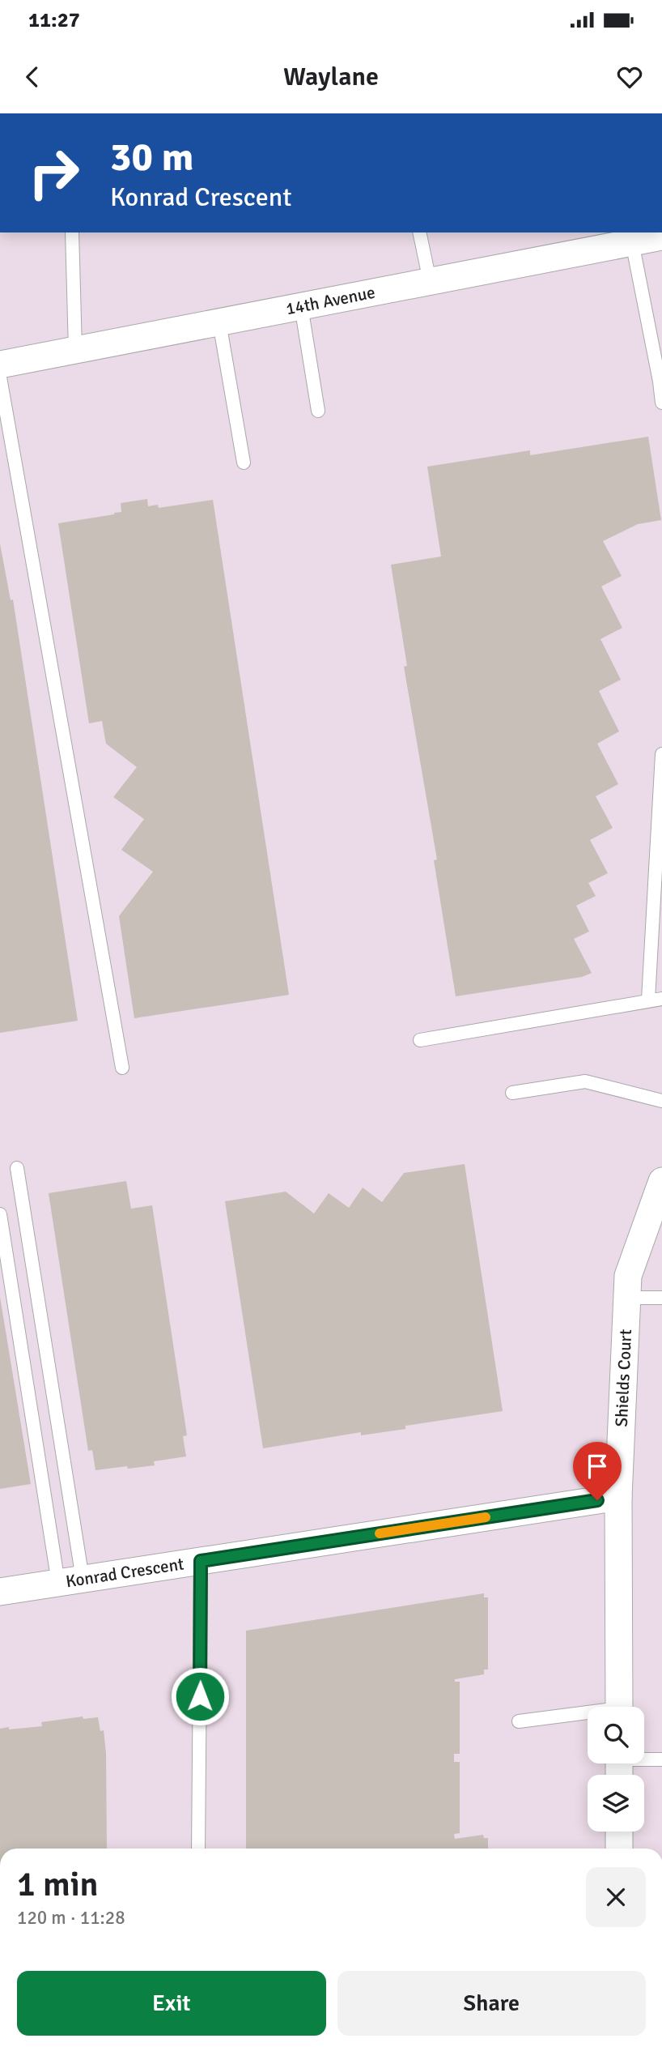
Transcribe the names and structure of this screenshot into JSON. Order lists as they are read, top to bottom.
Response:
{
  "streets": {
    "street": ["14th Avenue", "Shields Court", "Konrad Crescent"]
  },
  "crossings": [
    ["Shields Court", "Konrad Crescent"]
  ],
  "page": {
    "status": "11:27",
    "header": "Waylane",
    "turn": ["30 m", "Konrad Crescent"],
    "heading": ["1 min", "120 m · 11:28"],
    "buttons": ["Exit", "Share"]
  }
}
